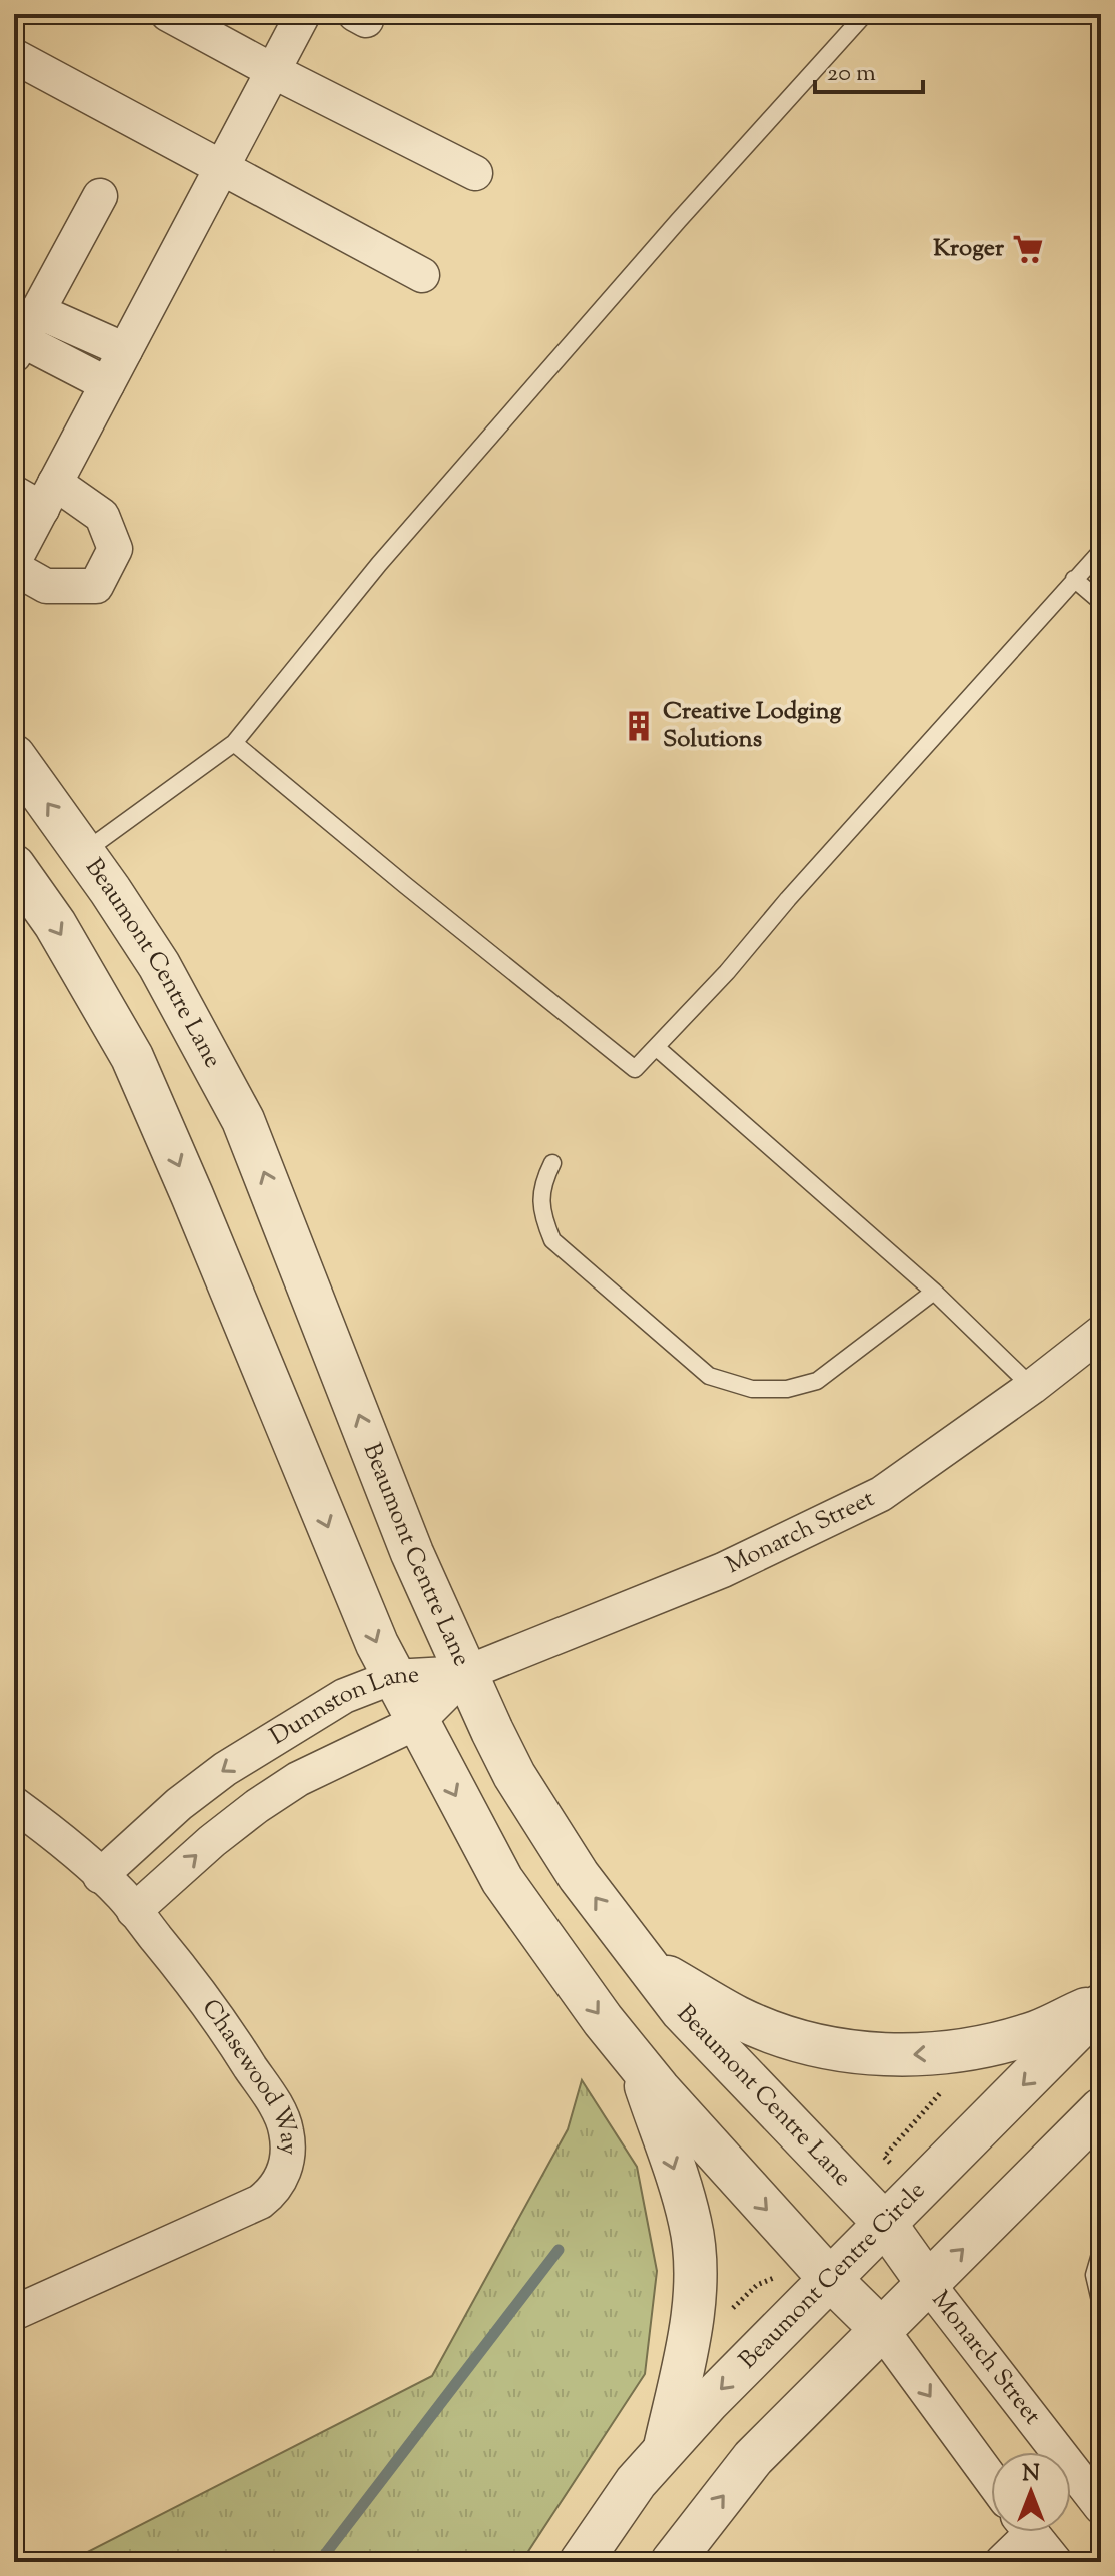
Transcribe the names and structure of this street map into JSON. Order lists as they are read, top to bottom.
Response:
{
  "streets": {
    "street": [
      "Beaumont Centre Lane",
      "Monarch Street",
      "Dunnston Lane",
      "Chasewood Way",
      "Beaumont Centre Circle"
    ]
  },
  "crossings": [
    ["Beaumont Centre Lane", "Monarch Street"],
    ["Beaumont Centre Lane", "Dunnston Lane"],
    ["Beaumont Centre Lane", "Beaumont Centre Circle"],
    ["Monarch Street", "Dunnston Lane"],
    ["Dunnston Lane", "Chasewood Way"]
  ],
  "places": {
    "supermarket": ["Kroger"],
    "building": ["Creative Lodging Solutions"]
  },
  "scale_bar": "20 m",
  "north": "top"
}
